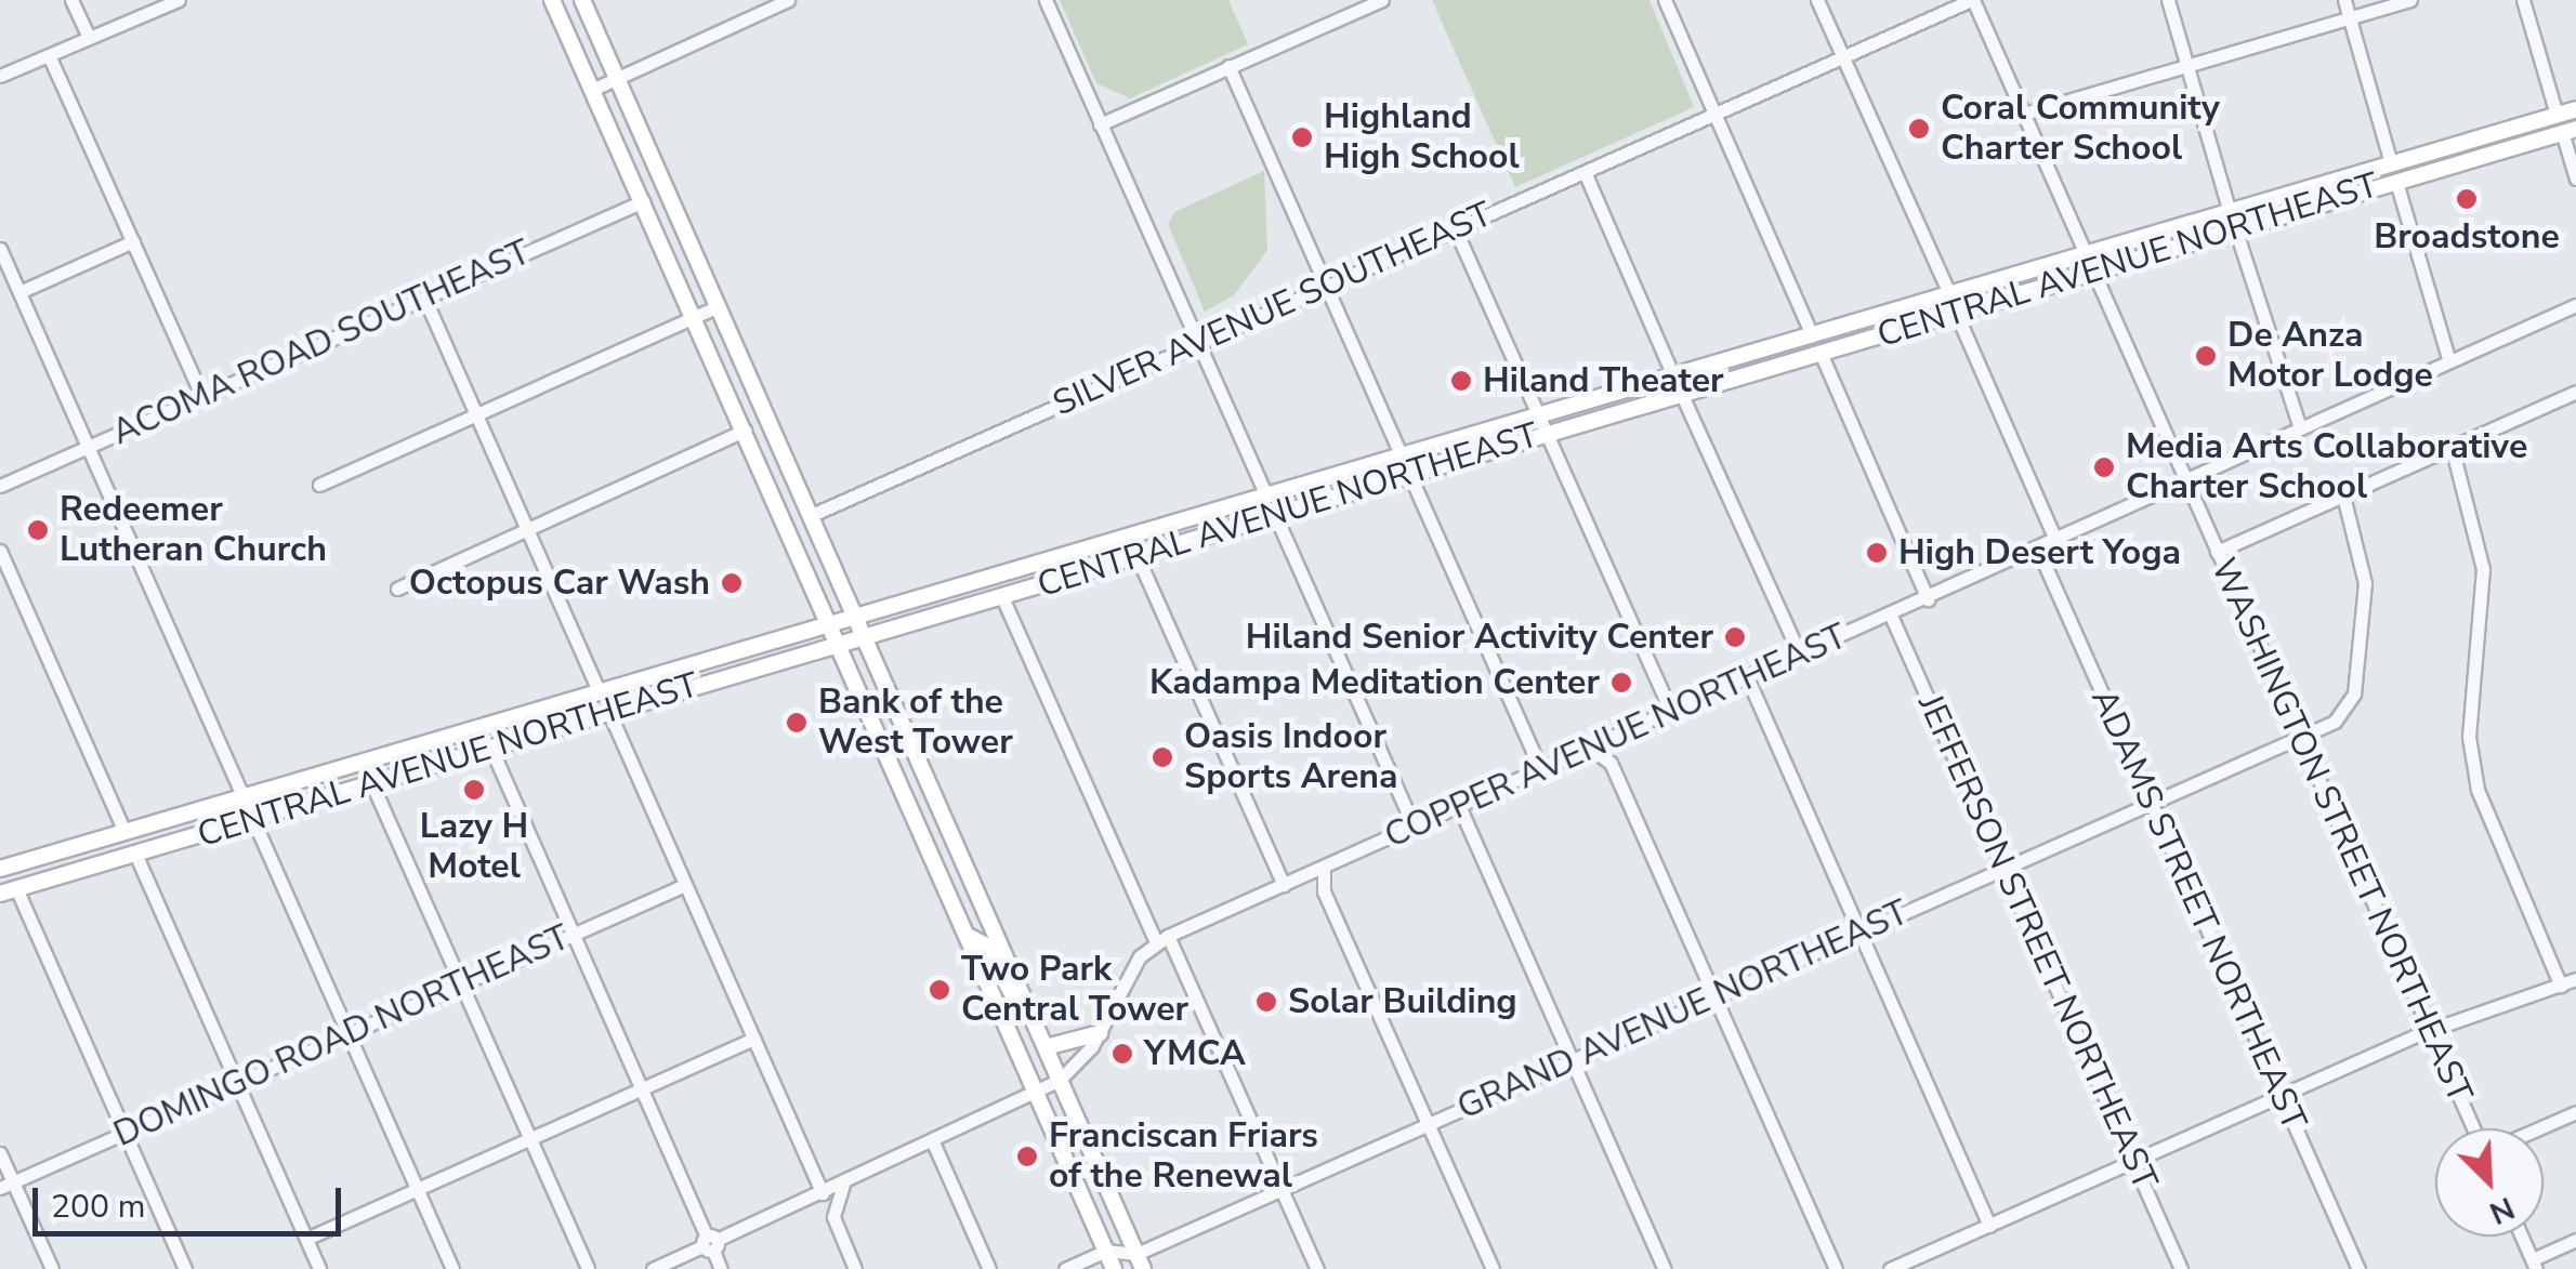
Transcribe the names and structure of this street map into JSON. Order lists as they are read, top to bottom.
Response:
{
  "streets": {
    "main road": ["CENTRAL AVENUE NORTHEAST"],
    "street": [
      "SILVER AVENUE SOUTHEAST",
      "ACOMA ROAD SOUTHEAST",
      "COPPER AVENUE NORTHEAST",
      "WASHINGTON STREET NORTHEAST",
      "ADAMS STREET NORTHEAST",
      "JEFFERSON STREET NORTHEAST",
      "GRAND AVENUE NORTHEAST",
      "DOMINGO ROAD NORTHEAST"
    ]
  },
  "crossings": [
    ["CENTRAL AVENUE NORTHEAST", "WASHINGTON STREET NORTHEAST"],
    ["SILVER AVENUE SOUTHEAST", "WASHINGTON STREET NORTHEAST"],
    ["COPPER AVENUE NORTHEAST", "WASHINGTON STREET NORTHEAST"],
    ["COPPER AVENUE NORTHEAST", "ADAMS STREET NORTHEAST"],
    ["COPPER AVENUE NORTHEAST", "JEFFERSON STREET NORTHEAST"],
    ["WASHINGTON STREET NORTHEAST", "GRAND AVENUE NORTHEAST"],
    ["ADAMS STREET NORTHEAST", "GRAND AVENUE NORTHEAST"],
    ["JEFFERSON STREET NORTHEAST", "GRAND AVENUE NORTHEAST"]
  ],
  "places": [
    "Coral Community Charter School",
    "Highland High School",
    "Broadstone",
    "De Anza Motor Lodge",
    "Hiland Theater",
    "Media Arts Collaborative Charter School",
    "Redeemer Lutheran Church",
    "High Desert Yoga",
    "Octopus Car Wash",
    "Hiland Senior Activity Center",
    "Kadampa Meditation Center",
    "Bank of the West Tower",
    "Oasis Indoor Sports Arena",
    "Lazy H Motel",
    "Two Park Central Tower",
    "Solar Building",
    "YMCA",
    "Franciscan Friars of the Renewal"
  ],
  "scale_bar": "200 m",
  "north": "bottom right"
}
